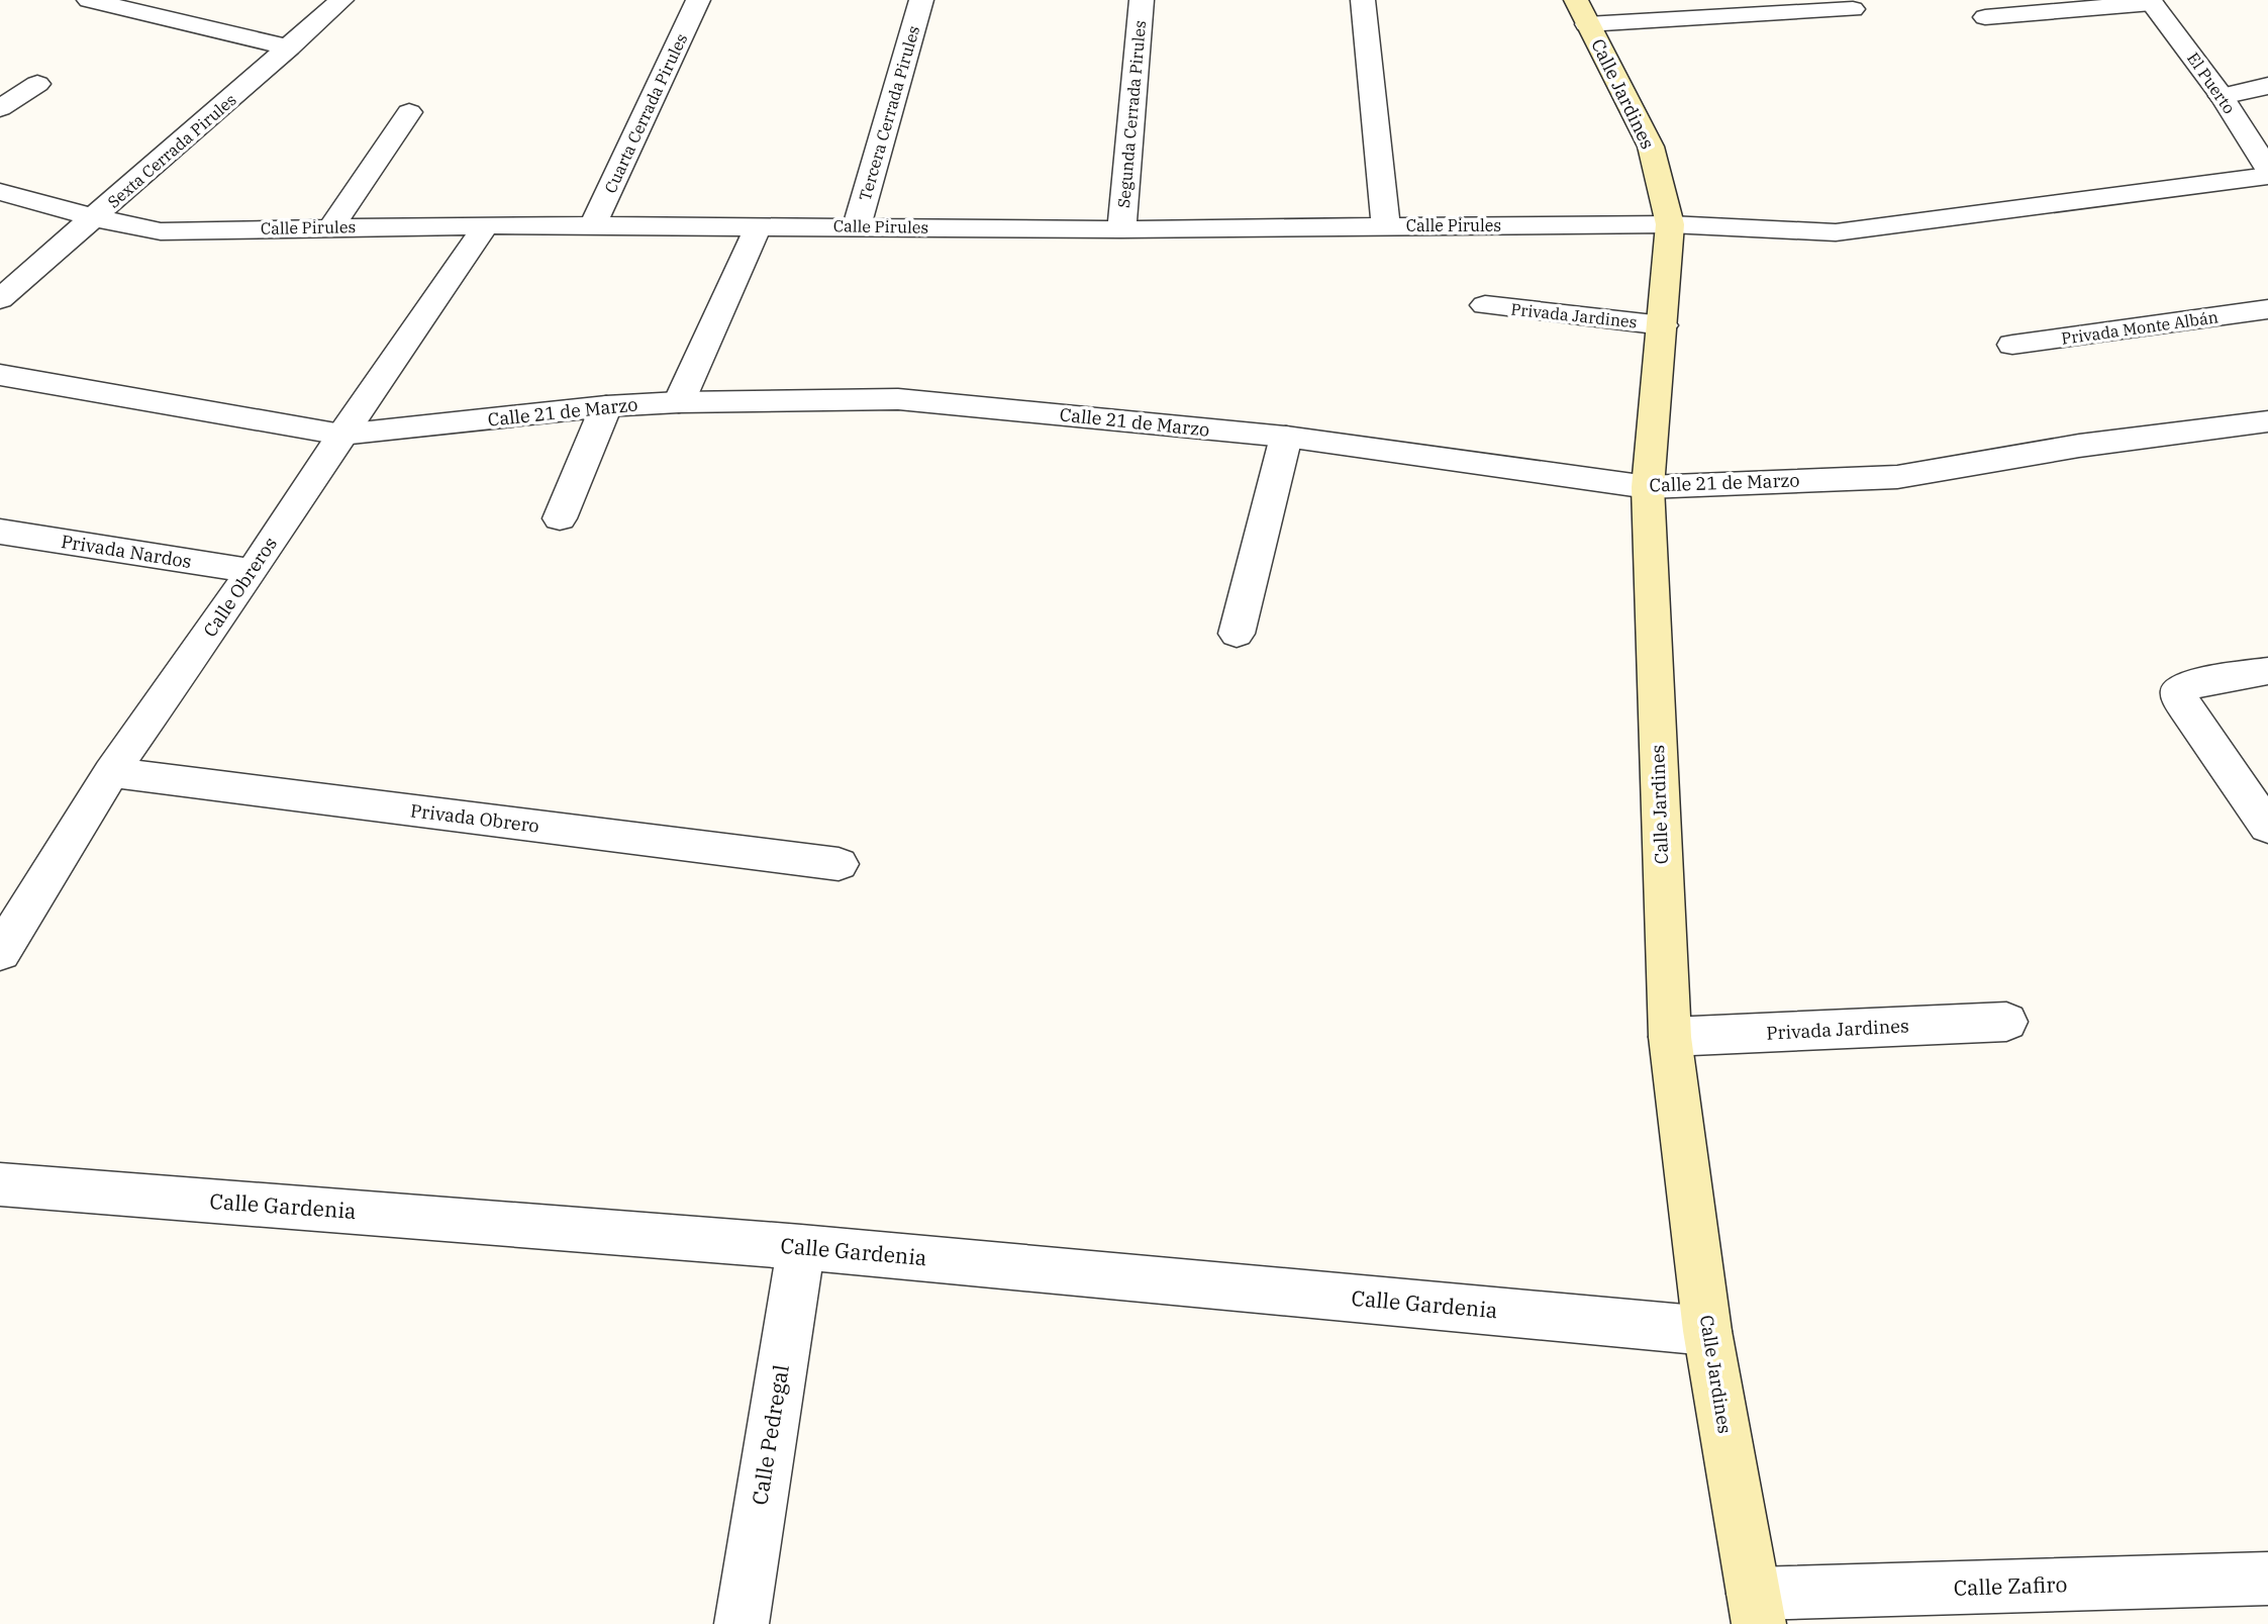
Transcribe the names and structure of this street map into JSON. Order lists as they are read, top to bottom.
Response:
{
  "streets": {
    "main road": ["Calle Jardines"],
    "street": [
      "El Puerto",
      "Cuarta Cerrada Pirules",
      "Tercera Cerrada Pirules",
      "Segunda Cerrada Pirules",
      "Sexta Cerrada Pirules",
      "Calle Pirules",
      "Privada Jardines",
      "Privada Monte Albán",
      "Calle 21 de Marzo",
      "Privada Nardos",
      "Calle Obreros",
      "Privada Obrero",
      "Calle Gardenia",
      "Calle Pedregal",
      "Calle Zafiro"
    ]
  },
  "crossings": [
    ["Calle Jardines", "Calle Pirules"],
    ["Calle Jardines", "Privada Jardines"],
    ["Calle Jardines", "Calle 21 de Marzo"],
    ["Calle Jardines", "Calle Gardenia"],
    ["Calle Jardines", "Calle Zafiro"],
    ["Cuarta Cerrada Pirules", "Calle Pirules"],
    ["Tercera Cerrada Pirules", "Calle Pirules"],
    ["Segunda Cerrada Pirules", "Calle Pirules"],
    ["Sexta Cerrada Pirules", "Calle Pirules"],
    ["Calle Pirules", "Calle Obreros"],
    ["Calle 21 de Marzo", "Calle Obreros"],
    ["Privada Nardos", "Calle Obreros"],
    ["Calle Obreros", "Privada Obrero"],
    ["Calle Gardenia", "Calle Pedregal"]
  ]
}
